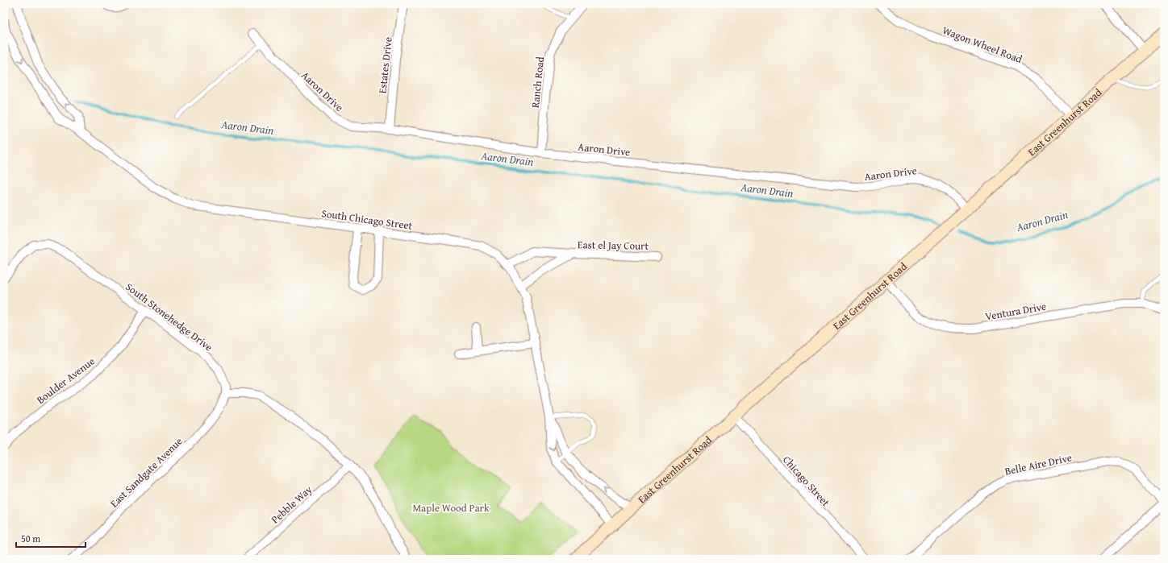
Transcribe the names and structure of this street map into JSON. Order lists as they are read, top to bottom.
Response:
{
  "streets": {
    "main road": ["East Greenhurst Road"],
    "street": [
      "Wagon Wheel Road",
      "Estates Drive",
      "Ranch Road",
      "Aaron Drive",
      "South Chicago Street",
      "East el Jay Court",
      "Ventura Drive",
      "South Stonehedge Drive",
      "Boulder Avenue",
      "Belle Aire Drive",
      "East Sandgate Avenue",
      "Chicago Street",
      "Pebble Way"
    ]
  },
  "crossings": [
    ["Wagon Wheel Road", "East Greenhurst Road"],
    ["Estates Drive", "Aaron Drive"],
    ["Ranch Road", "Aaron Drive"],
    ["Aaron Drive", "East Greenhurst Road"],
    ["East Greenhurst Road", "South Chicago Street"],
    ["East Greenhurst Road", "Ventura Drive"],
    ["East Greenhurst Road", "Chicago Street"],
    ["South Chicago Street", "East el Jay Court"],
    ["South Stonehedge Drive", "Boulder Avenue"],
    ["South Stonehedge Drive", "East Sandgate Avenue"]
  ],
  "water": ["Aaron Drain"],
  "parks": ["Maple Wood Park"],
  "scale_bar": "50 m"
}
